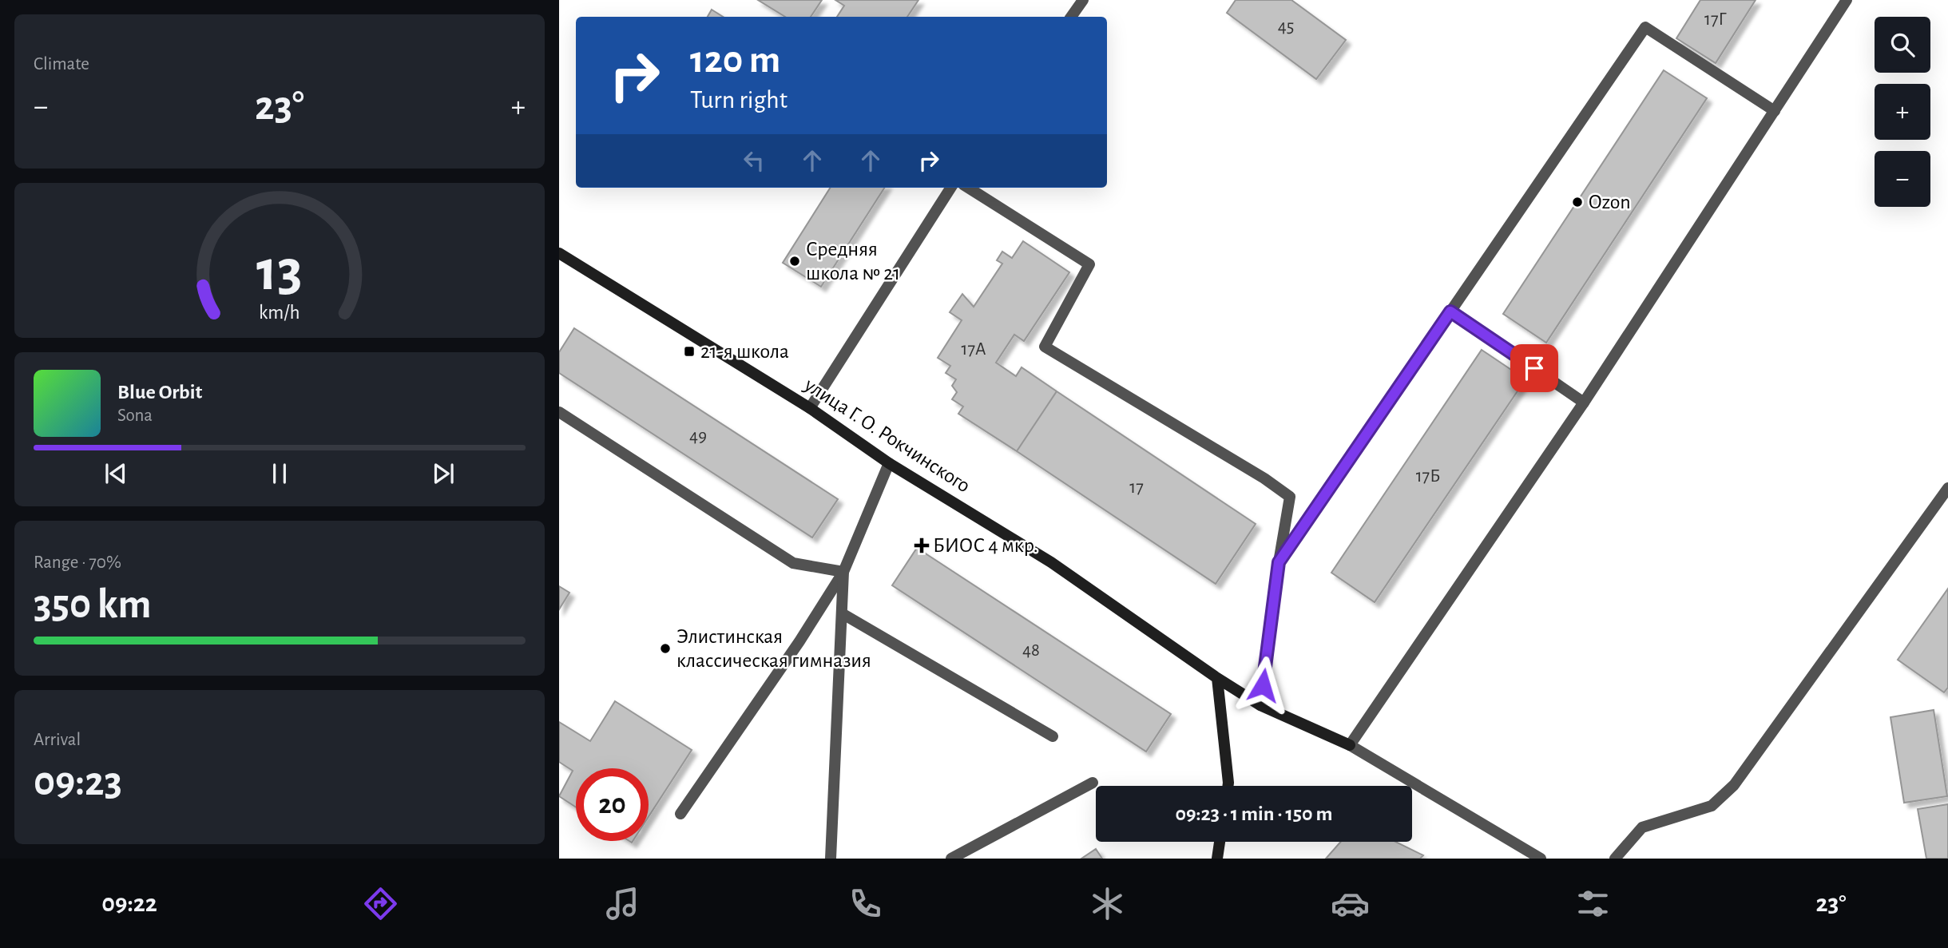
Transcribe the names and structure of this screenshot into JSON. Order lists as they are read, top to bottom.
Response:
{
  "streets": {
    "street": ["улица Г. О. Рокчинского"]
  },
  "places": {
    "other": ["Ozon", "Средняя школа № 21", "Элистинская классическая гимназия"],
    "transit": ["21-я школа"],
    "health": ["БИОС 4 мкр."]
  },
  "house_numbers": [
    "17Г",
    "45",
    "17А",
    "49",
    "17Б",
    "17",
    "48"
  ],
  "page": {
    "tile": [
      "Climate",
      ["Range · 70%", "350 km"],
      ["Arrival", "09:23"]
    ],
    "map_buttons": ["+", "−"],
    "turn": ["120 m", "Turn right"],
    "heat": ["−", "23°", "+"],
    "song": ["Blue Orbit", "Sona"],
    "limit": "20",
    "trip": "09:23 · 1 min · 150 m",
    "tabs": ["09:22", "23°"],
    "gauge": ["13", "km/h"]
  }
}
